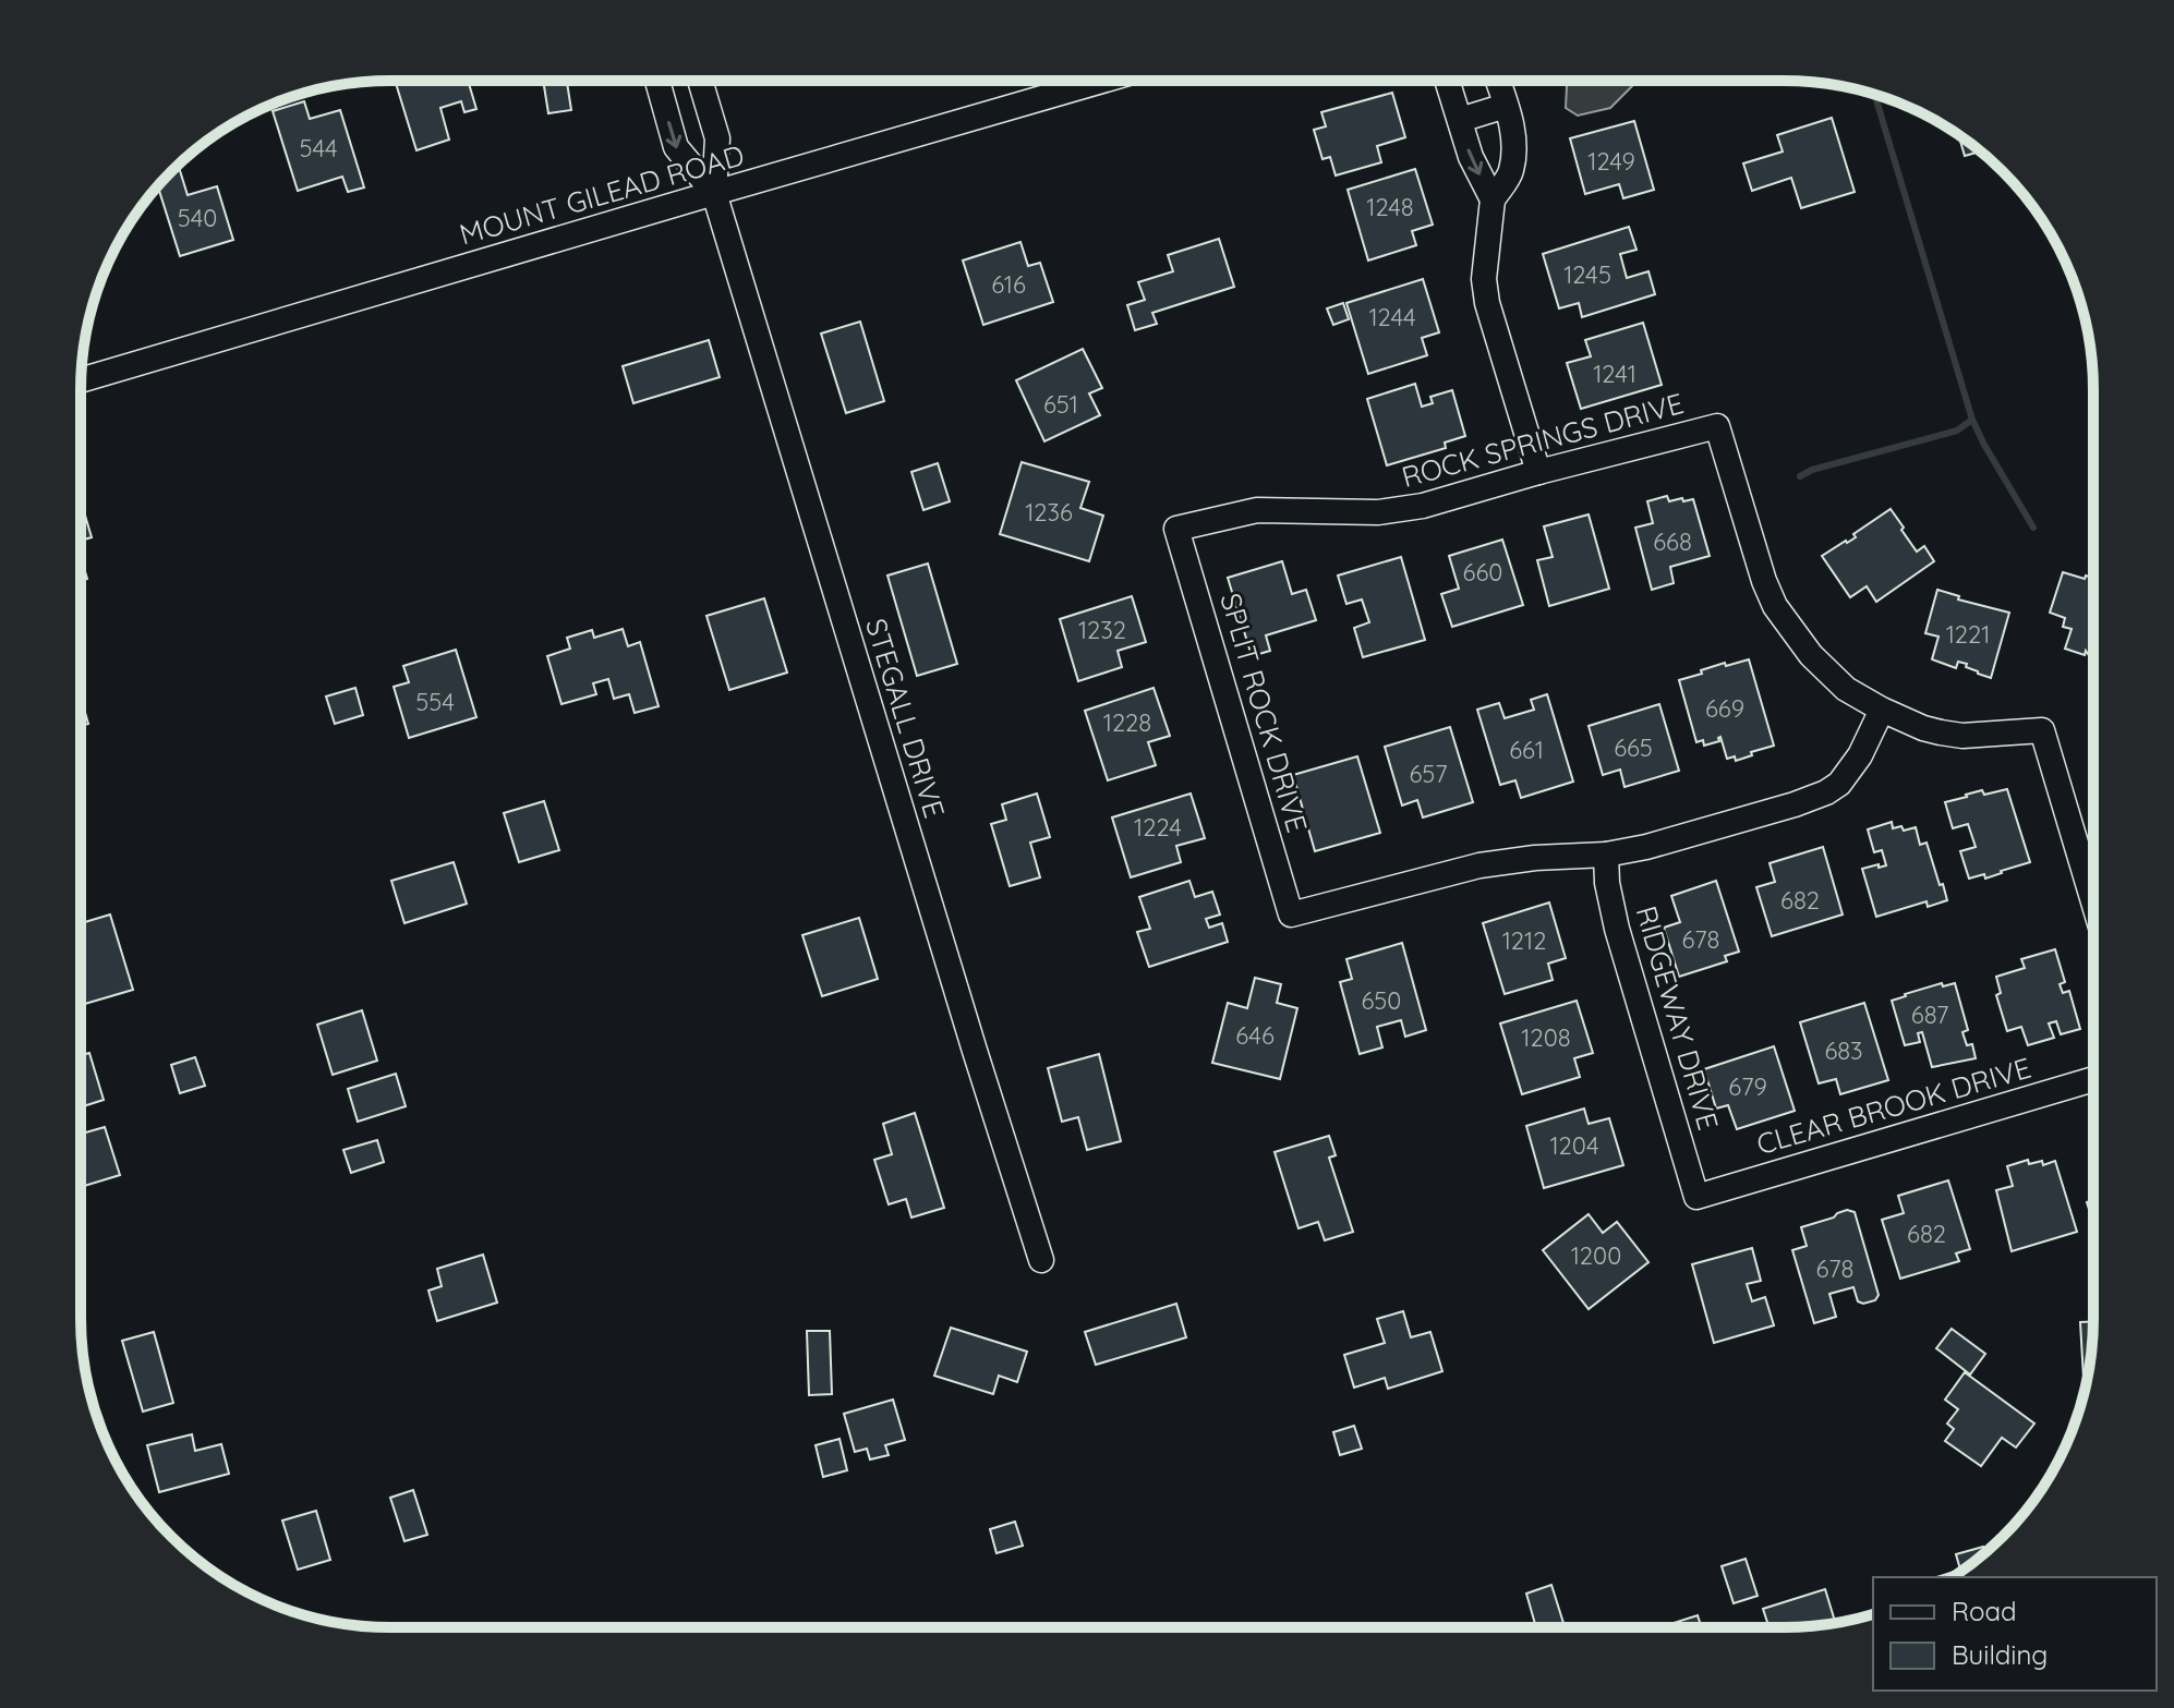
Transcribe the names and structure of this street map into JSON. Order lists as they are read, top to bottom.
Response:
{
  "streets": {
    "street": [
      "MOUNT GILEAD ROAD",
      "ROCK SPRINGS DRIVE",
      "SPLIT ROCK DRIVE",
      "STEGALL DRIVE",
      "RIDGEWAY DRIVE",
      "CLEAR BROOK DRIVE"
    ]
  },
  "crossings": [
    ["MOUNT GILEAD ROAD", "STEGALL DRIVE"],
    ["ROCK SPRINGS DRIVE", "SPLIT ROCK DRIVE"],
    ["SPLIT ROCK DRIVE", "RIDGEWAY DRIVE"],
    ["RIDGEWAY DRIVE", "CLEAR BROOK DRIVE"]
  ],
  "house_numbers": [
    "544",
    "1249",
    "1248",
    "540",
    "1245",
    "616",
    "1244",
    "1241",
    "651",
    "1236",
    "668",
    "660",
    "1232",
    "1221",
    "554",
    "669",
    "1228",
    "665",
    "661",
    "657",
    "1224",
    "682",
    "678",
    "1212",
    "650",
    "687",
    "646",
    "1208",
    "683",
    "679",
    "1204",
    "682",
    "1200",
    "678"
  ],
  "legend": ["Road", "Building"]
}
